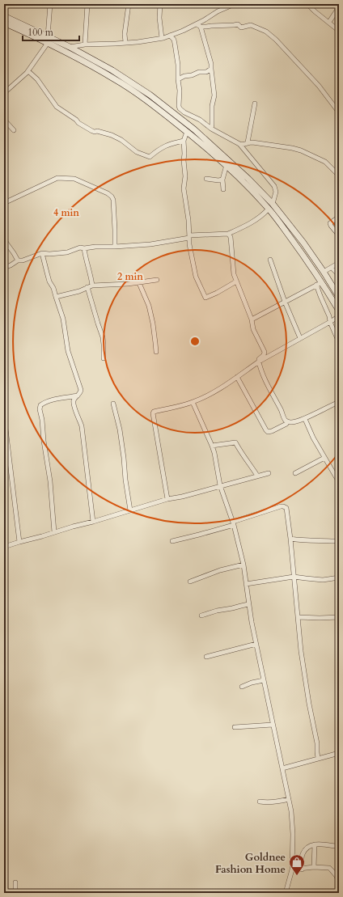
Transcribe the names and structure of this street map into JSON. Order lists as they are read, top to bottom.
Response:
{
  "places": {
    "shop": ["Goldnee Fashion Home"]
  },
  "scale_bar": "100 m",
  "rings": ["4 min", "2 min"]
}
